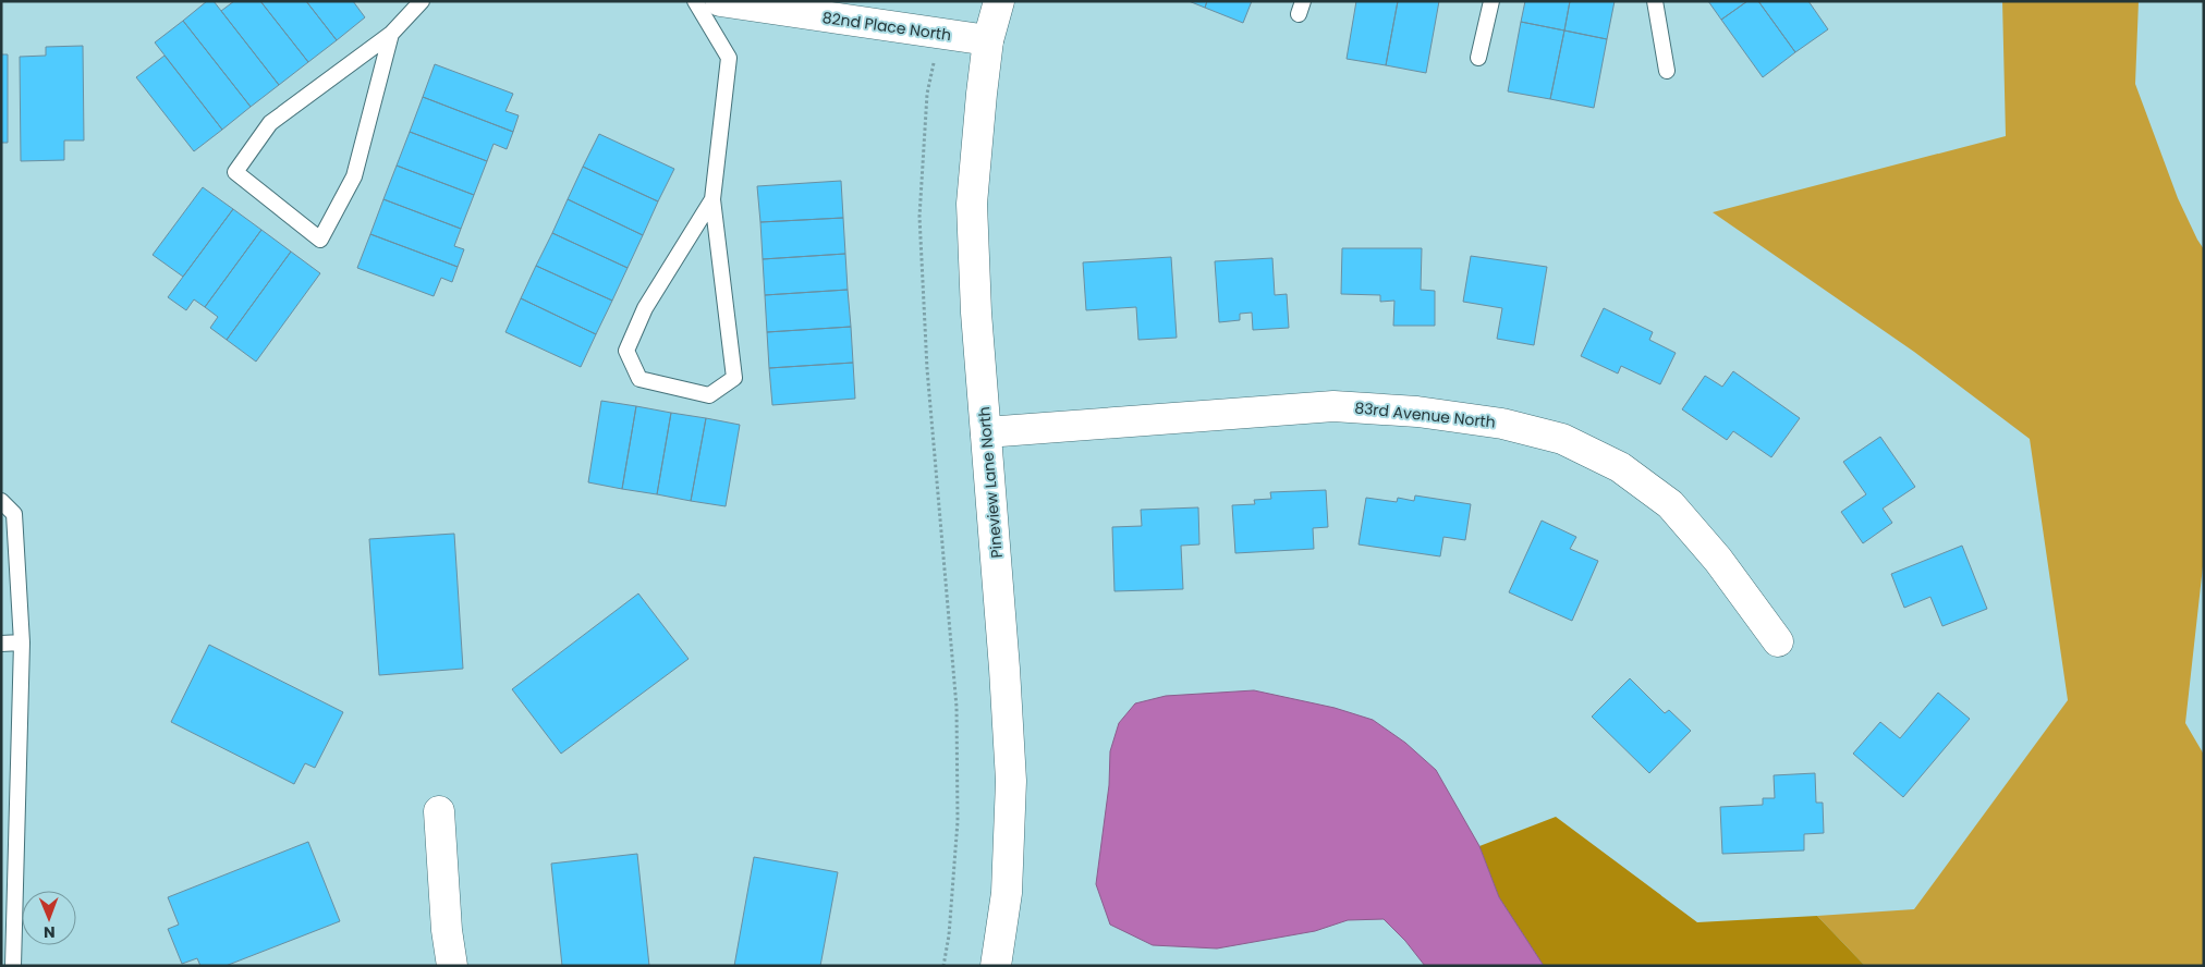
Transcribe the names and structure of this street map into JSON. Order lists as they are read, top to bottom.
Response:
{
  "streets": {
    "street": ["82nd Place North", "83rd Avenue North", "Pineview Lane North"]
  },
  "crossings": [
    ["82nd Place North", "Pineview Lane North"],
    ["83rd Avenue North", "Pineview Lane North"]
  ],
  "north": "bottom"
}
